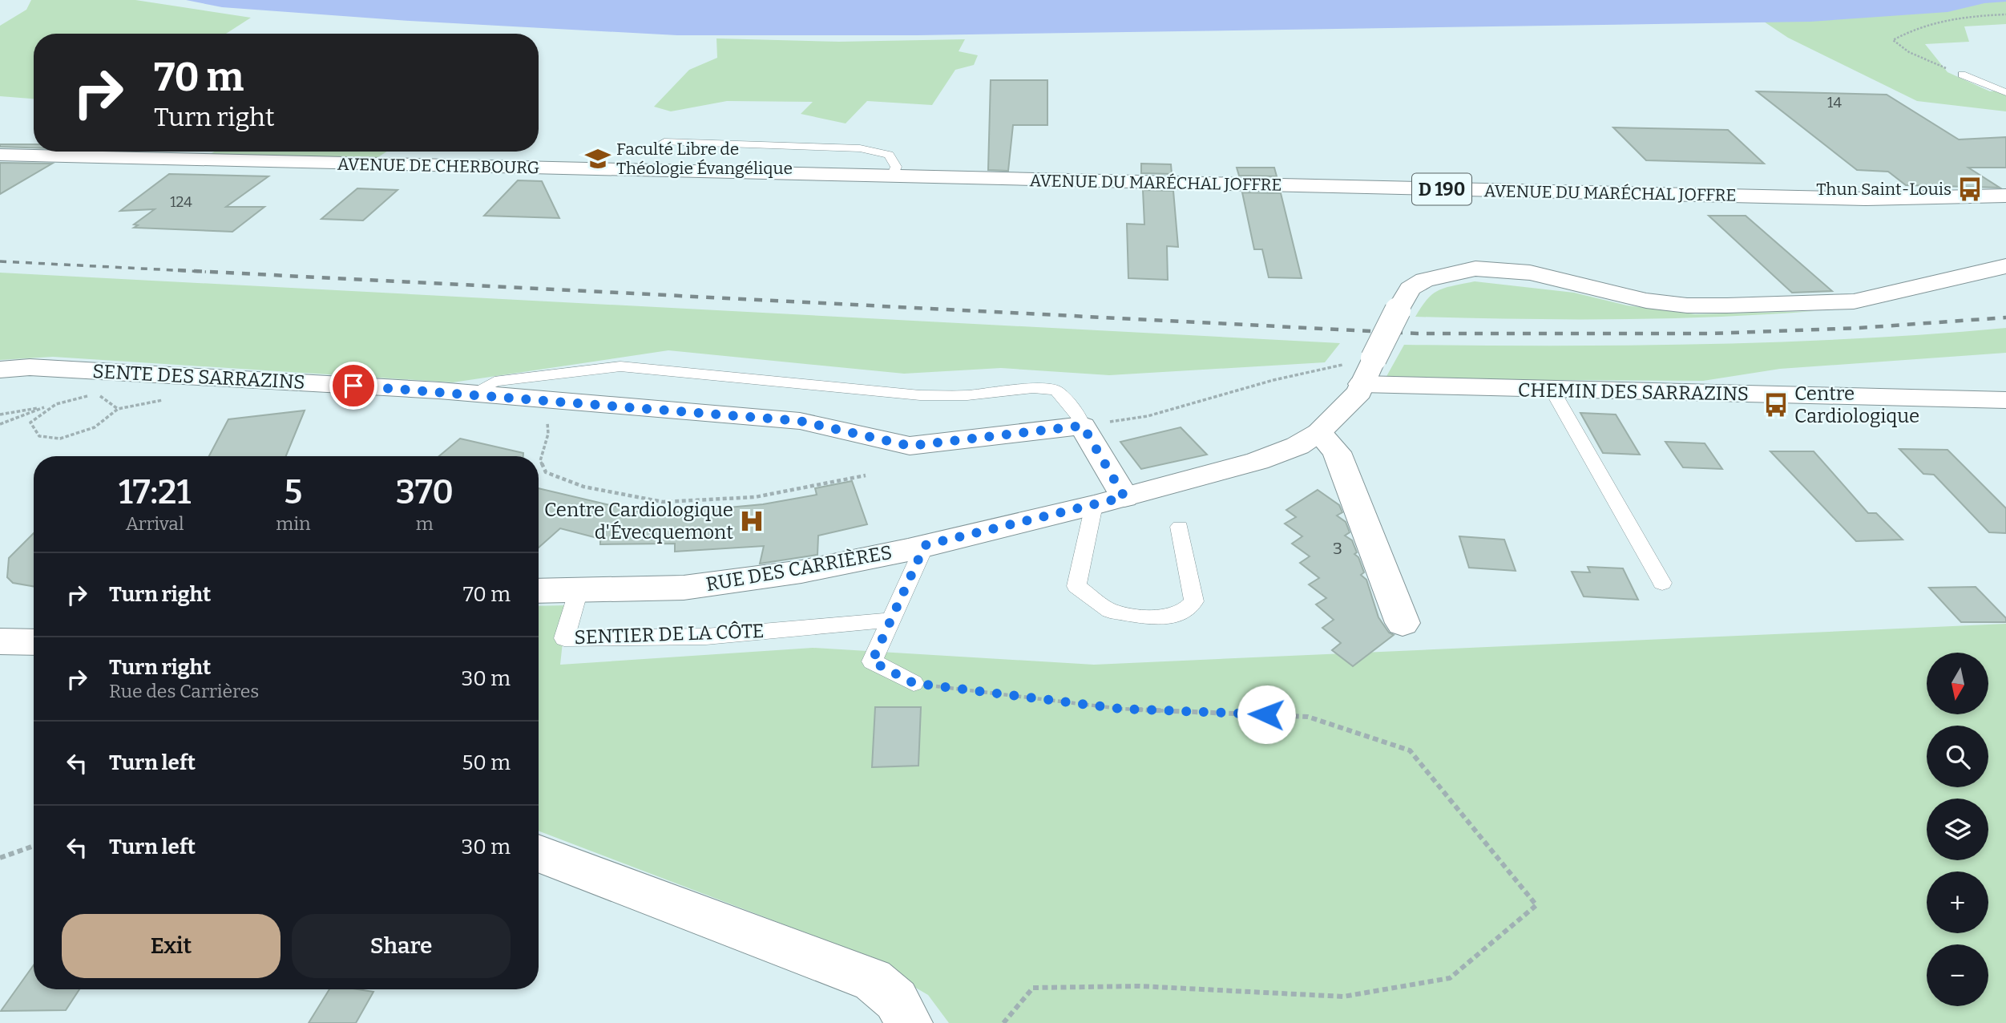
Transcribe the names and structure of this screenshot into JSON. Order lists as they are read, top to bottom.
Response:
{
  "streets": {
    "street": [
      "AVENUE DE CHERBOURG",
      "AVENUE DU MARÉCHAL JOFFRE",
      "D 190",
      "SENTE DES SARRAZINS",
      "CHEMIN DES SARRAZINS",
      "RUE DES CARRIÈRES"
    ],
    "lane": ["SENTIER DE LA CÔTE"]
  },
  "crossings": [
    ["AVENUE DE CHERBOURG", "AVENUE DU MARÉCHAL JOFFRE"],
    ["CHEMIN DES SARRAZINS", "RUE DES CARRIÈRES"],
    ["RUE DES CARRIÈRES", "SENTIER DE LA CÔTE"]
  ],
  "places": {
    "school or university": ["Faculté Libre de Théologie Évangélique"],
    "bus stop": ["Thun Saint-Louis", "Centre Cardiologique"],
    "hospital": ["Centre Cardiologique d'Évecquemont"]
  },
  "house_numbers": ["14", "124", "3"],
  "north": "bottom",
  "page": {
    "turn": ["70 m", "Turn right"],
    "eta": [
      "17:21",
      "Arrival",
      "5",
      "min",
      "370",
      "m"
    ],
    "list": [
      {
        "name": "Turn right",
        "value": "70 m"
      },
      {
        "name": "Turn right",
        "note": "Rue des Carrières",
        "value": "30 m"
      },
      {
        "name": "Turn left",
        "value": "50 m"
      },
      {
        "name": "Turn left",
        "value": "30 m"
      }
    ],
    "map_buttons": ["+", "−"],
    "buttons": ["Exit", "Share"]
  }
}
